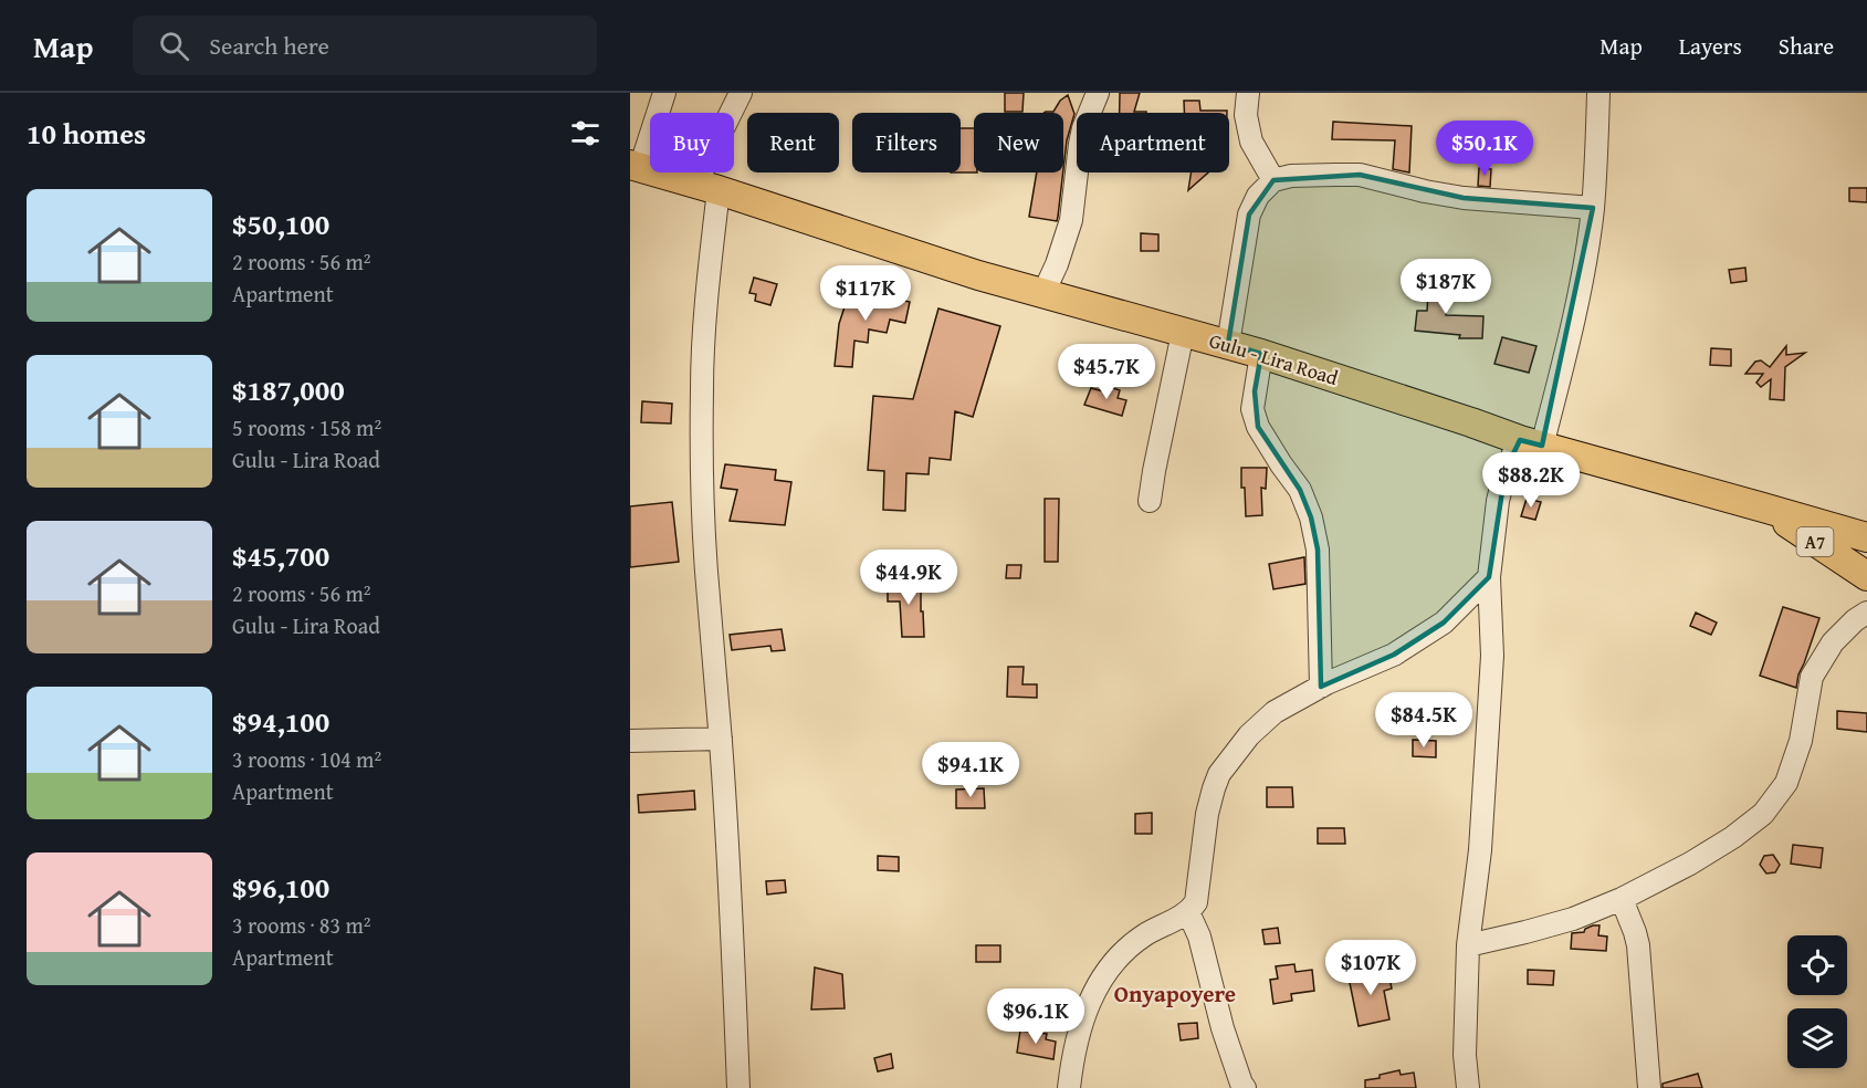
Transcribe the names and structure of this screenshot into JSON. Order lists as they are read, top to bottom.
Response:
{
  "streets": {
    "main road": ["Gulu - Lira Road", "A7"]
  },
  "crossings": [
    ["Gulu - Lira Road", "A7"]
  ],
  "districts": ["Onyapoyere"],
  "page": {
    "header": "Map",
    "search": "Search here",
    "nav": ["Map", "Layers", "Share"],
    "heading": "10 homes",
    "chip": [
      "Buy",
      "Rent",
      "Filters",
      "New",
      "Apartment"
    ],
    "price": [
      "$50.1K",
      "$187K",
      "$117K",
      "$45.7K",
      "$88.2K",
      "$44.9K",
      "$84.5K",
      "$94.1K",
      "$107K",
      "$96.1K"
    ],
    "list": [
      {
        "name": "$50,100",
        "note": "2 rooms · 56 m² · Apartment"
      },
      {
        "name": "$187,000",
        "note": "5 rooms · 158 m² · Gulu - Lira Road"
      },
      {
        "name": "$45,700",
        "note": "2 rooms · 56 m² · Gulu - Lira Road"
      },
      {
        "name": "$94,100",
        "note": "3 rooms · 104 m² · Apartment"
      },
      {
        "name": "$96,100",
        "note": "3 rooms · 83 m² · Apartment"
      }
    ]
  }
}
